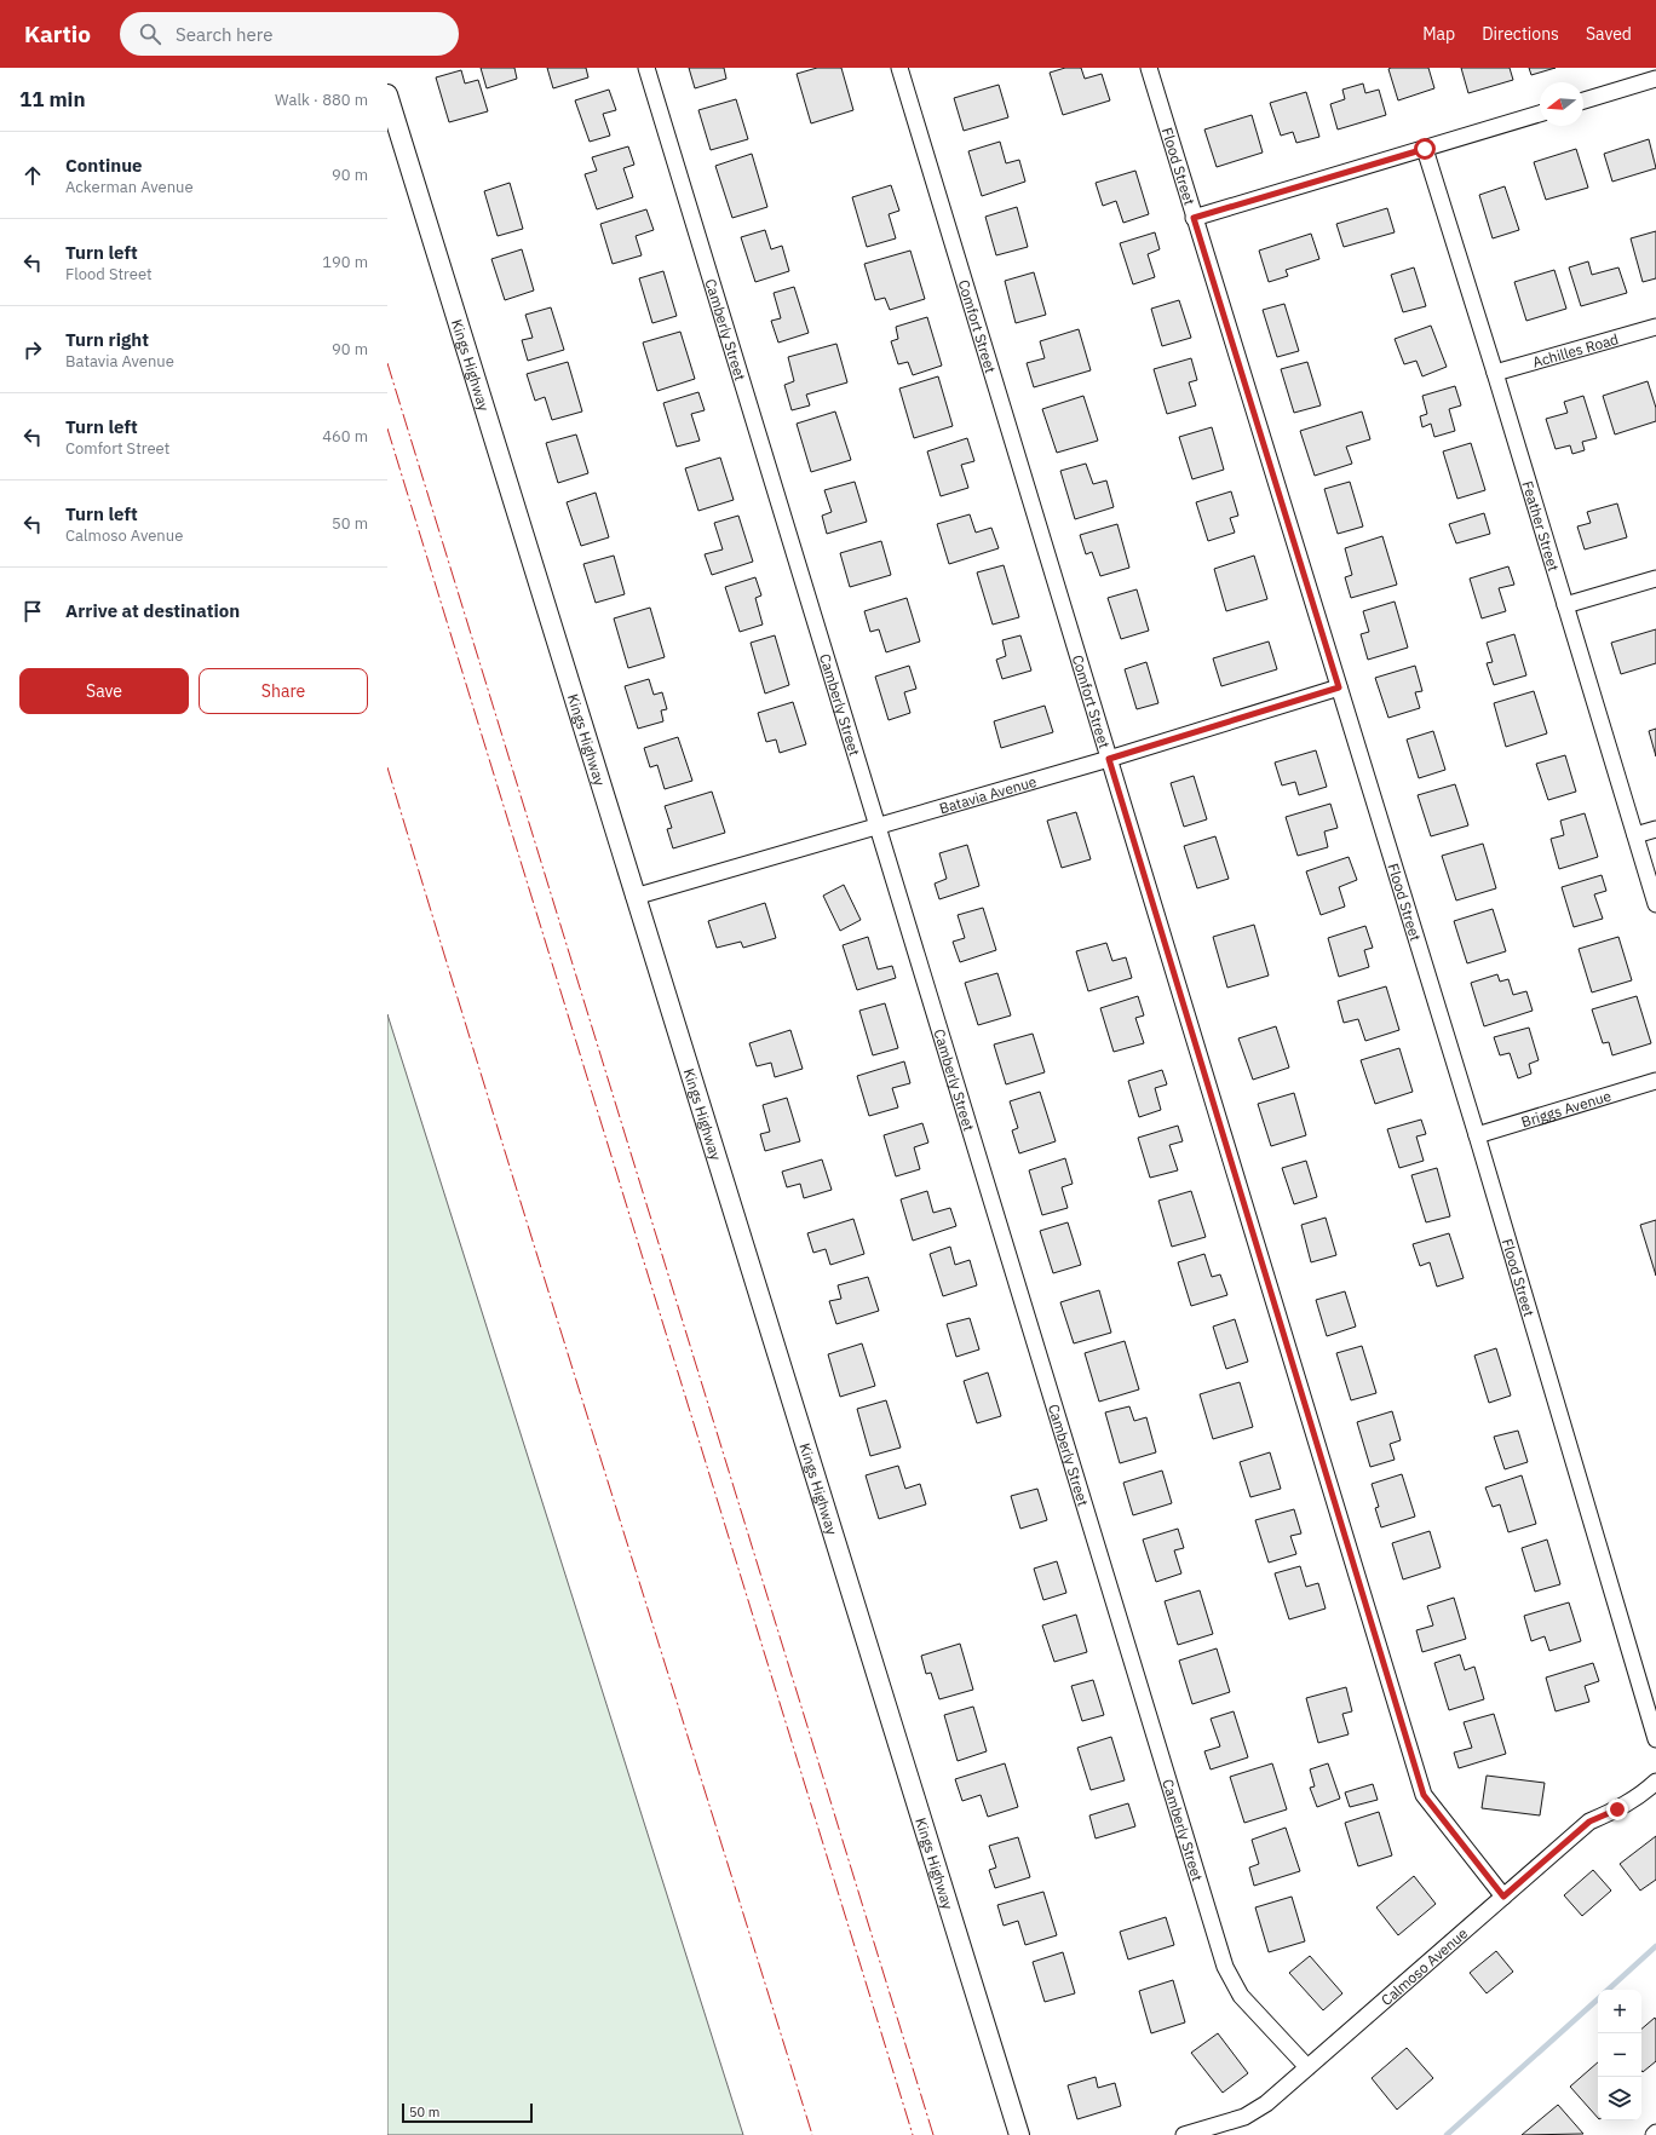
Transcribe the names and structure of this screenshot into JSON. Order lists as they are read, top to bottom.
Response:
{
  "streets": {
    "street": [
      "Flood Street",
      "Comfort Street",
      "Camberly Street",
      "Achilles Road",
      "Kings Highway",
      "Feather Street",
      "Batavia Avenue",
      "Briggs Avenue",
      "Calmoso Avenue"
    ]
  },
  "crossings": [
    ["Flood Street", "Batavia Avenue"],
    ["Flood Street", "Briggs Avenue"],
    ["Comfort Street", "Batavia Avenue"],
    ["Comfort Street", "Calmoso Avenue"],
    ["Camberly Street", "Batavia Avenue"],
    ["Camberly Street", "Calmoso Avenue"],
    ["Achilles Road", "Feather Street"],
    ["Kings Highway", "Batavia Avenue"]
  ],
  "scale_bar": "50 m",
  "north": "left",
  "page": {
    "header": "Kartio",
    "search": "Search here",
    "nav": ["Map", "Directions", "Saved"],
    "heading": ["11 min", "Walk · 880 m"],
    "list": [
      ["Continue", "Ackerman Avenue", "90 m"],
      ["Turn left", "Flood Street", "190 m"],
      ["Turn right", "Batavia Avenue", "90 m"],
      ["Turn left", "Comfort Street", "460 m"],
      ["Turn left", "Calmoso Avenue", "50 m"],
      "Arrive at destination"
    ],
    "buttons": ["Save", "Share"],
    "map_buttons": ["+", "−"],
    "scale": "50 m"
  }
}
